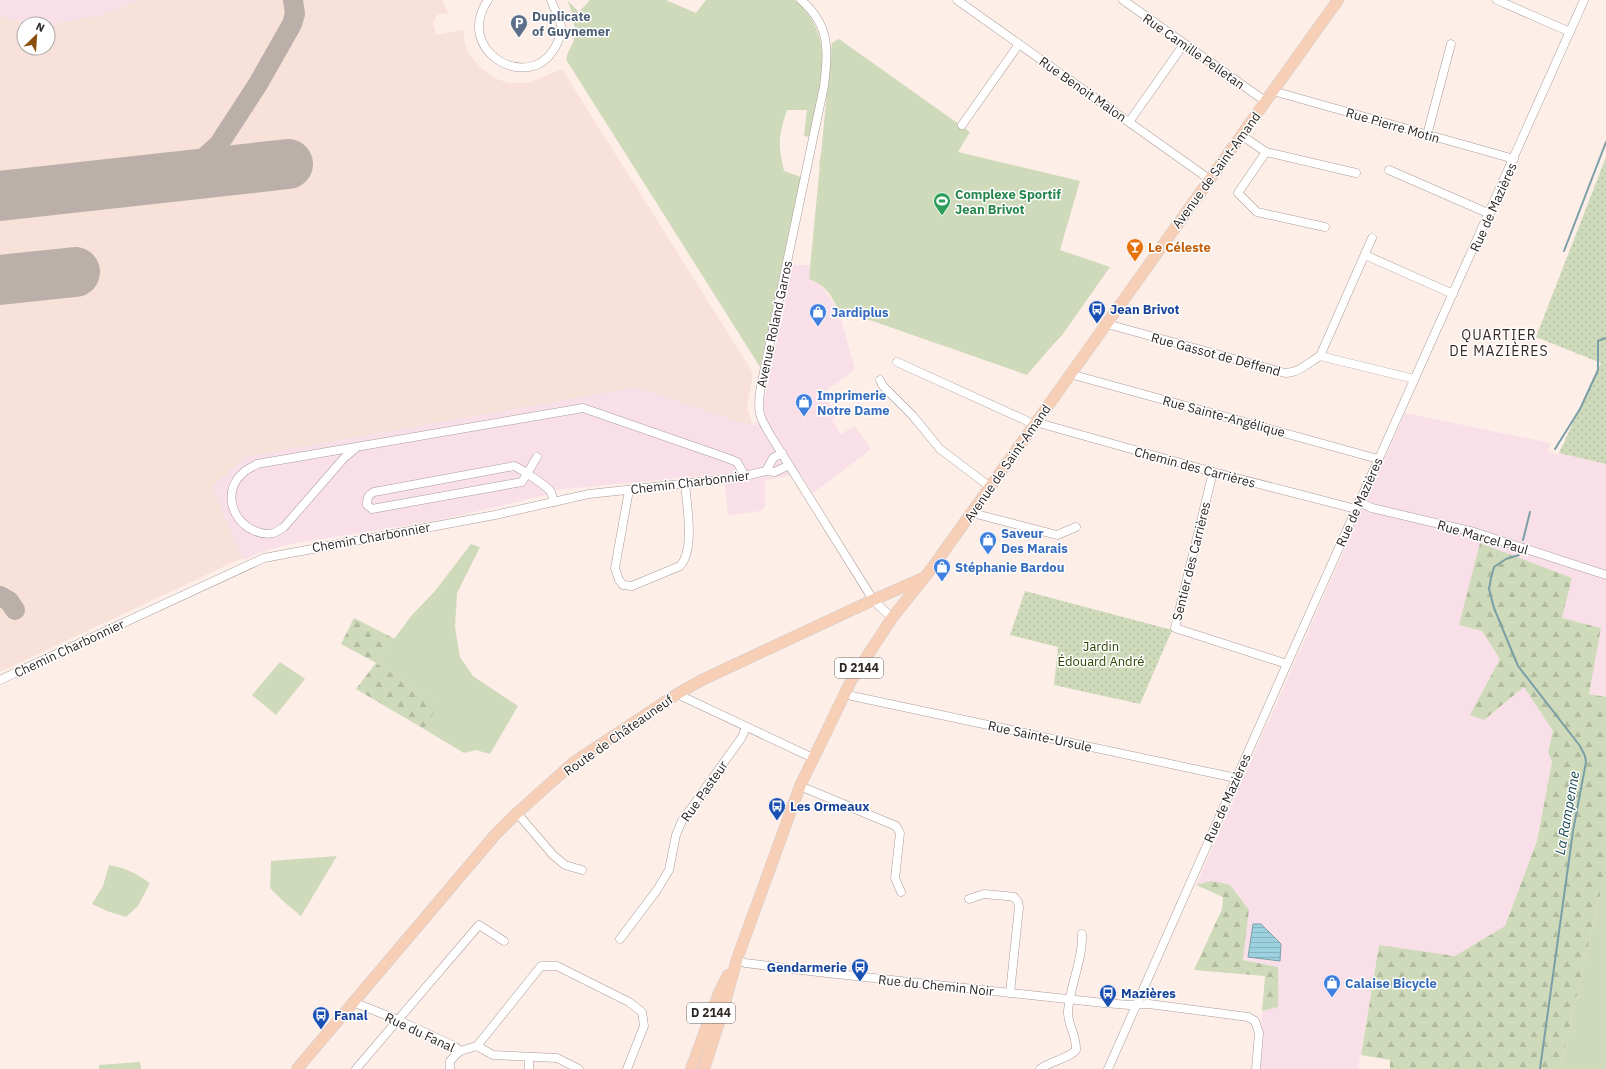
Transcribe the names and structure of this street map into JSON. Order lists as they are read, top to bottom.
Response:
{
  "streets": {
    "main road": ["Avenue de Saint-Amand", "D 2144", "Route de Châteauneuf"],
    "street": [
      "Rue Camille Pelletan",
      "Rue Benoit Malon",
      "Rue Pierre Motin",
      "Rue de Mazières",
      "Avenue Roland Garros",
      "Rue Gassot de Deffend",
      "Rue Sainte-Angélique",
      "Chemin des Carrières",
      "Chemin Charbonnier",
      "Rue Marcel Paul",
      "Sentier des Carrières",
      "Rue Sainte-Ursule",
      "Rue Pasteur",
      "Rue du Chemin Noir",
      "Rue du Fanal"
    ]
  },
  "crossings": [
    ["Rue Camille Pelletan", "Avenue de Saint-Amand"],
    ["Rue Benoit Malon", "Avenue de Saint-Amand"],
    ["Rue Pierre Motin", "Avenue de Saint-Amand"],
    ["Rue Pierre Motin", "Rue de Mazières"],
    ["Avenue de Saint-Amand", "Avenue Roland Garros"],
    ["Avenue de Saint-Amand", "Rue Gassot de Deffend"],
    ["Avenue de Saint-Amand", "Rue Sainte-Angélique"],
    ["Avenue de Saint-Amand", "Chemin des Carrières"],
    ["Avenue de Saint-Amand", "Route de Châteauneuf"],
    ["Avenue de Saint-Amand", "Rue Sainte-Ursule"],
    ["Avenue de Saint-Amand", "Rue du Chemin Noir"],
    ["Rue de Mazières", "Rue Sainte-Angélique"],
    ["Rue de Mazières", "Chemin des Carrières"],
    ["Rue de Mazières", "Rue Marcel Paul"],
    ["Rue de Mazières", "Sentier des Carrières"],
    ["Rue de Mazières", "Rue Sainte-Ursule"],
    ["Rue de Mazières", "Rue du Chemin Noir"],
    ["Avenue Roland Garros", "Chemin Charbonnier"],
    ["Avenue Roland Garros", "Route de Châteauneuf"],
    ["Chemin des Carrières", "Rue Marcel Paul"],
    ["Chemin des Carrières", "Sentier des Carrières"],
    ["Route de Châteauneuf", "Rue du Fanal"]
  ],
  "districts": ["QUARTIER DE MAZIÈRES"],
  "water": ["La Rampenne"],
  "parks": ["Jardin Édouard André"],
  "places": {
    "parking": ["Duplicate of Guynemer"],
    "sports": ["Complexe Sportif Jean Brivot"],
    "bar": ["Le Céleste"],
    "bus stop": [
      "Jean Brivot",
      "Les Ormeaux",
      "Gendarmerie",
      "Mazières",
      "Fanal"
    ],
    "shop": [
      "Jardiplus",
      "Imprimerie Notre Dame",
      "Saveur Des Marais",
      "Stéphanie Bardou",
      "Calaise Bicycle"
    ]
  },
  "north": "top right"
}
